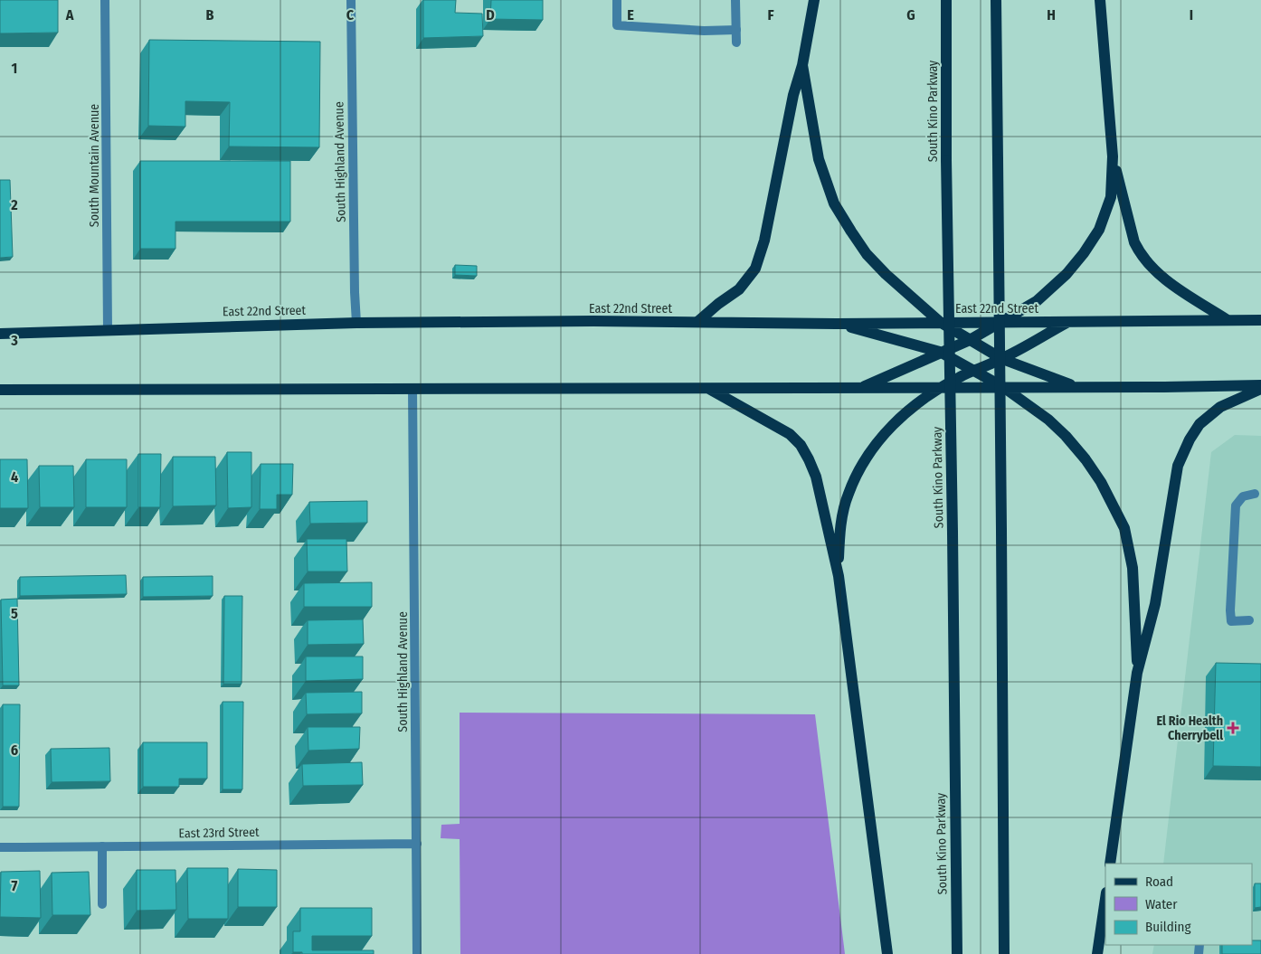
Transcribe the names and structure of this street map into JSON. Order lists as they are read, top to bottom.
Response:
{
  "streets": {
    "main road": ["South Kino Parkway", "East 22nd Street"],
    "street": ["South Highland Avenue", "South Mountain Avenue", "East 23rd Street"]
  },
  "crossings": [
    ["South Highland Avenue", "East 22nd Street"],
    ["South Highland Avenue", "East 23rd Street"],
    ["South Mountain Avenue", "East 22nd Street"]
  ],
  "places": {
    "health": ["El Rio Health Cherrybell"]
  },
  "legend": ["Road", "Water", "Building"],
  "grid": {
    "columns": [
      "A",
      "B",
      "C",
      "D",
      "E",
      "F",
      "G",
      "H",
      "I"
    ],
    "rows": [
      "1",
      "2",
      "3",
      "4",
      "5",
      "6",
      "7"
    ]
  }
}
